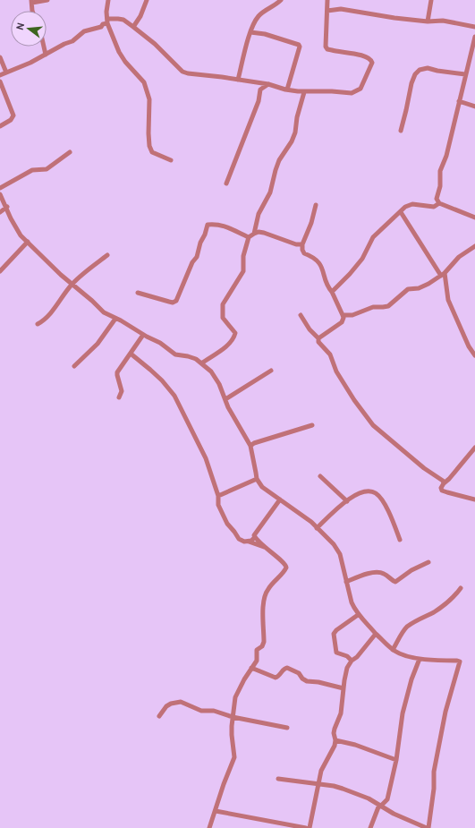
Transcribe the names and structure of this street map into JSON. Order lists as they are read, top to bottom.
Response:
{
  "north": "left"
}
